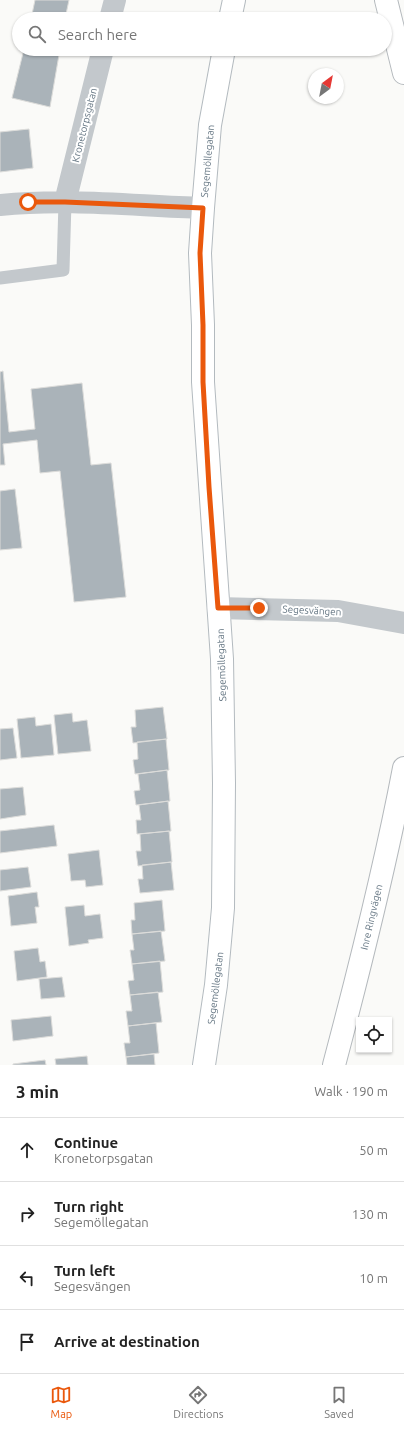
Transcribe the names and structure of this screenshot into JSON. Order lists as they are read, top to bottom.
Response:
{
  "streets": {
    "main road": ["Segemöllegatan", "Inre Ringvägen"],
    "street": ["Kronetorpsgatan", "Segesvängen"]
  },
  "crossings": [
    ["Segemöllegatan", "Segesvängen"]
  ],
  "north": "top right",
  "page": {
    "search": "Search here",
    "heading": ["3 min", "Walk · 190 m"],
    "list": [
      ["Continue", "Kronetorpsgatan", "50 m"],
      ["Turn right", "Segemöllegatan", "130 m"],
      ["Turn left", "Segesvängen", "10 m"],
      "Arrive at destination"
    ],
    "nav": ["Map", "Directions", "Saved"]
  }
}
